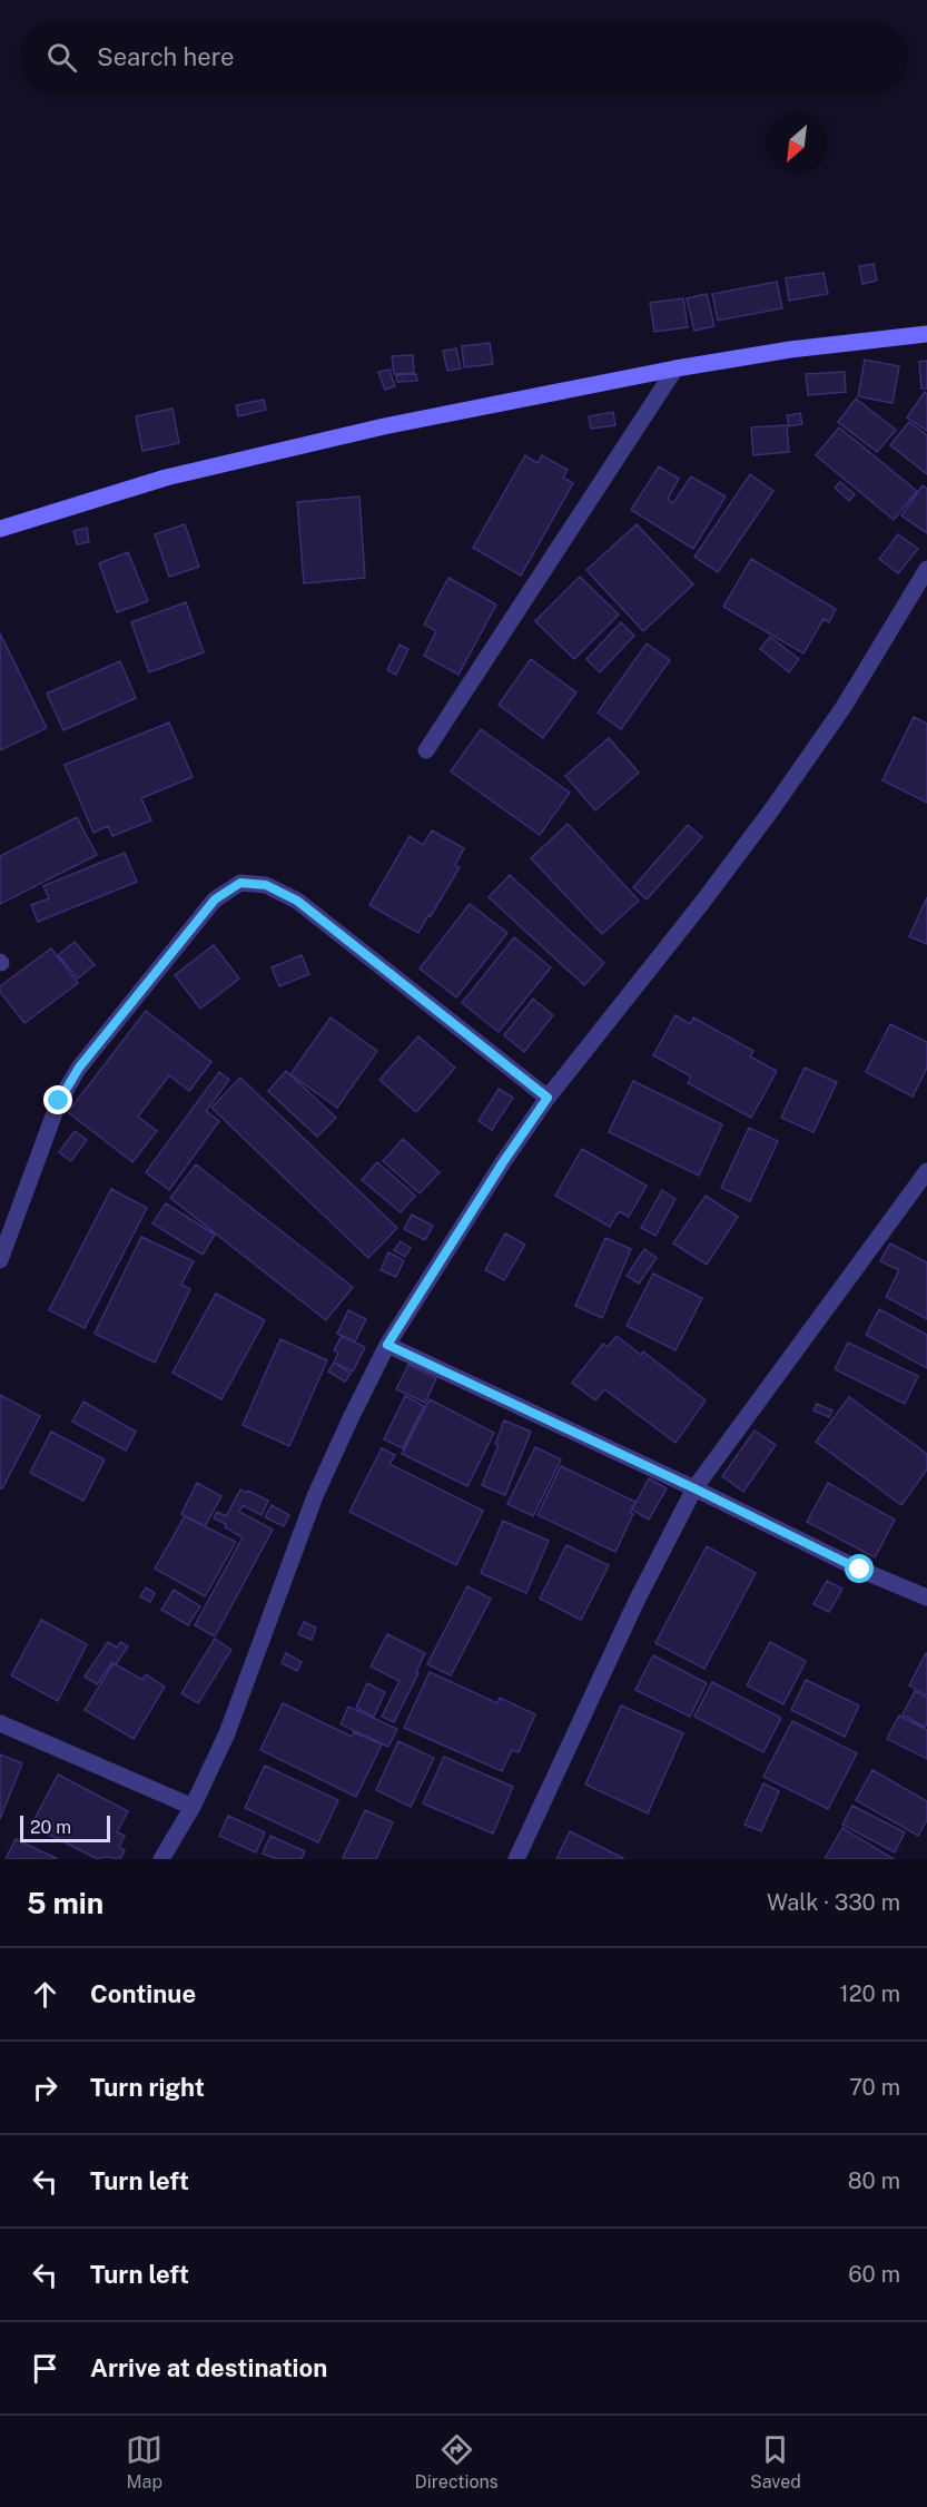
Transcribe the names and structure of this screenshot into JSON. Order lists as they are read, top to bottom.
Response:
{
  "scale_bar": "20 m",
  "north": "bottom left",
  "page": {
    "search": "Search here",
    "scale": "20 m",
    "heading": ["5 min", "Walk · 330 m"],
    "list": [
      ["Continue", "120 m"],
      ["Turn right", "70 m"],
      ["Turn left", "80 m"],
      ["Turn left", "60 m"],
      "Arrive at destination"
    ],
    "nav": ["Map", "Directions", "Saved"]
  }
}
